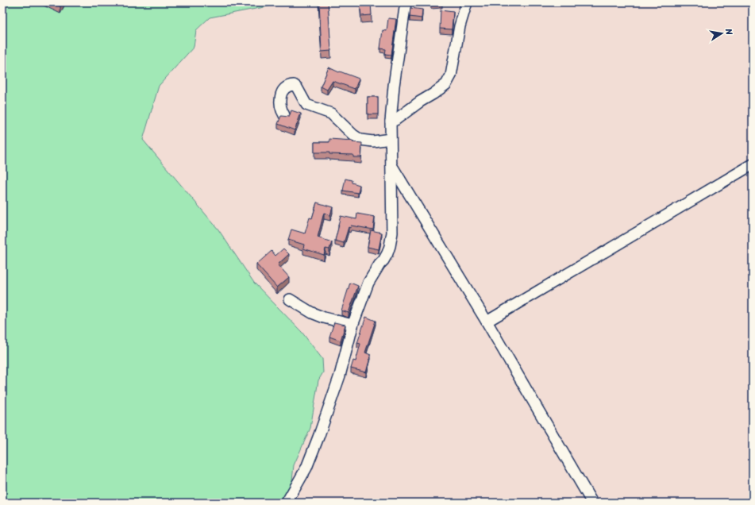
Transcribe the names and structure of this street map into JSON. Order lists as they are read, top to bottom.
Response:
{
  "north": "right"
}
